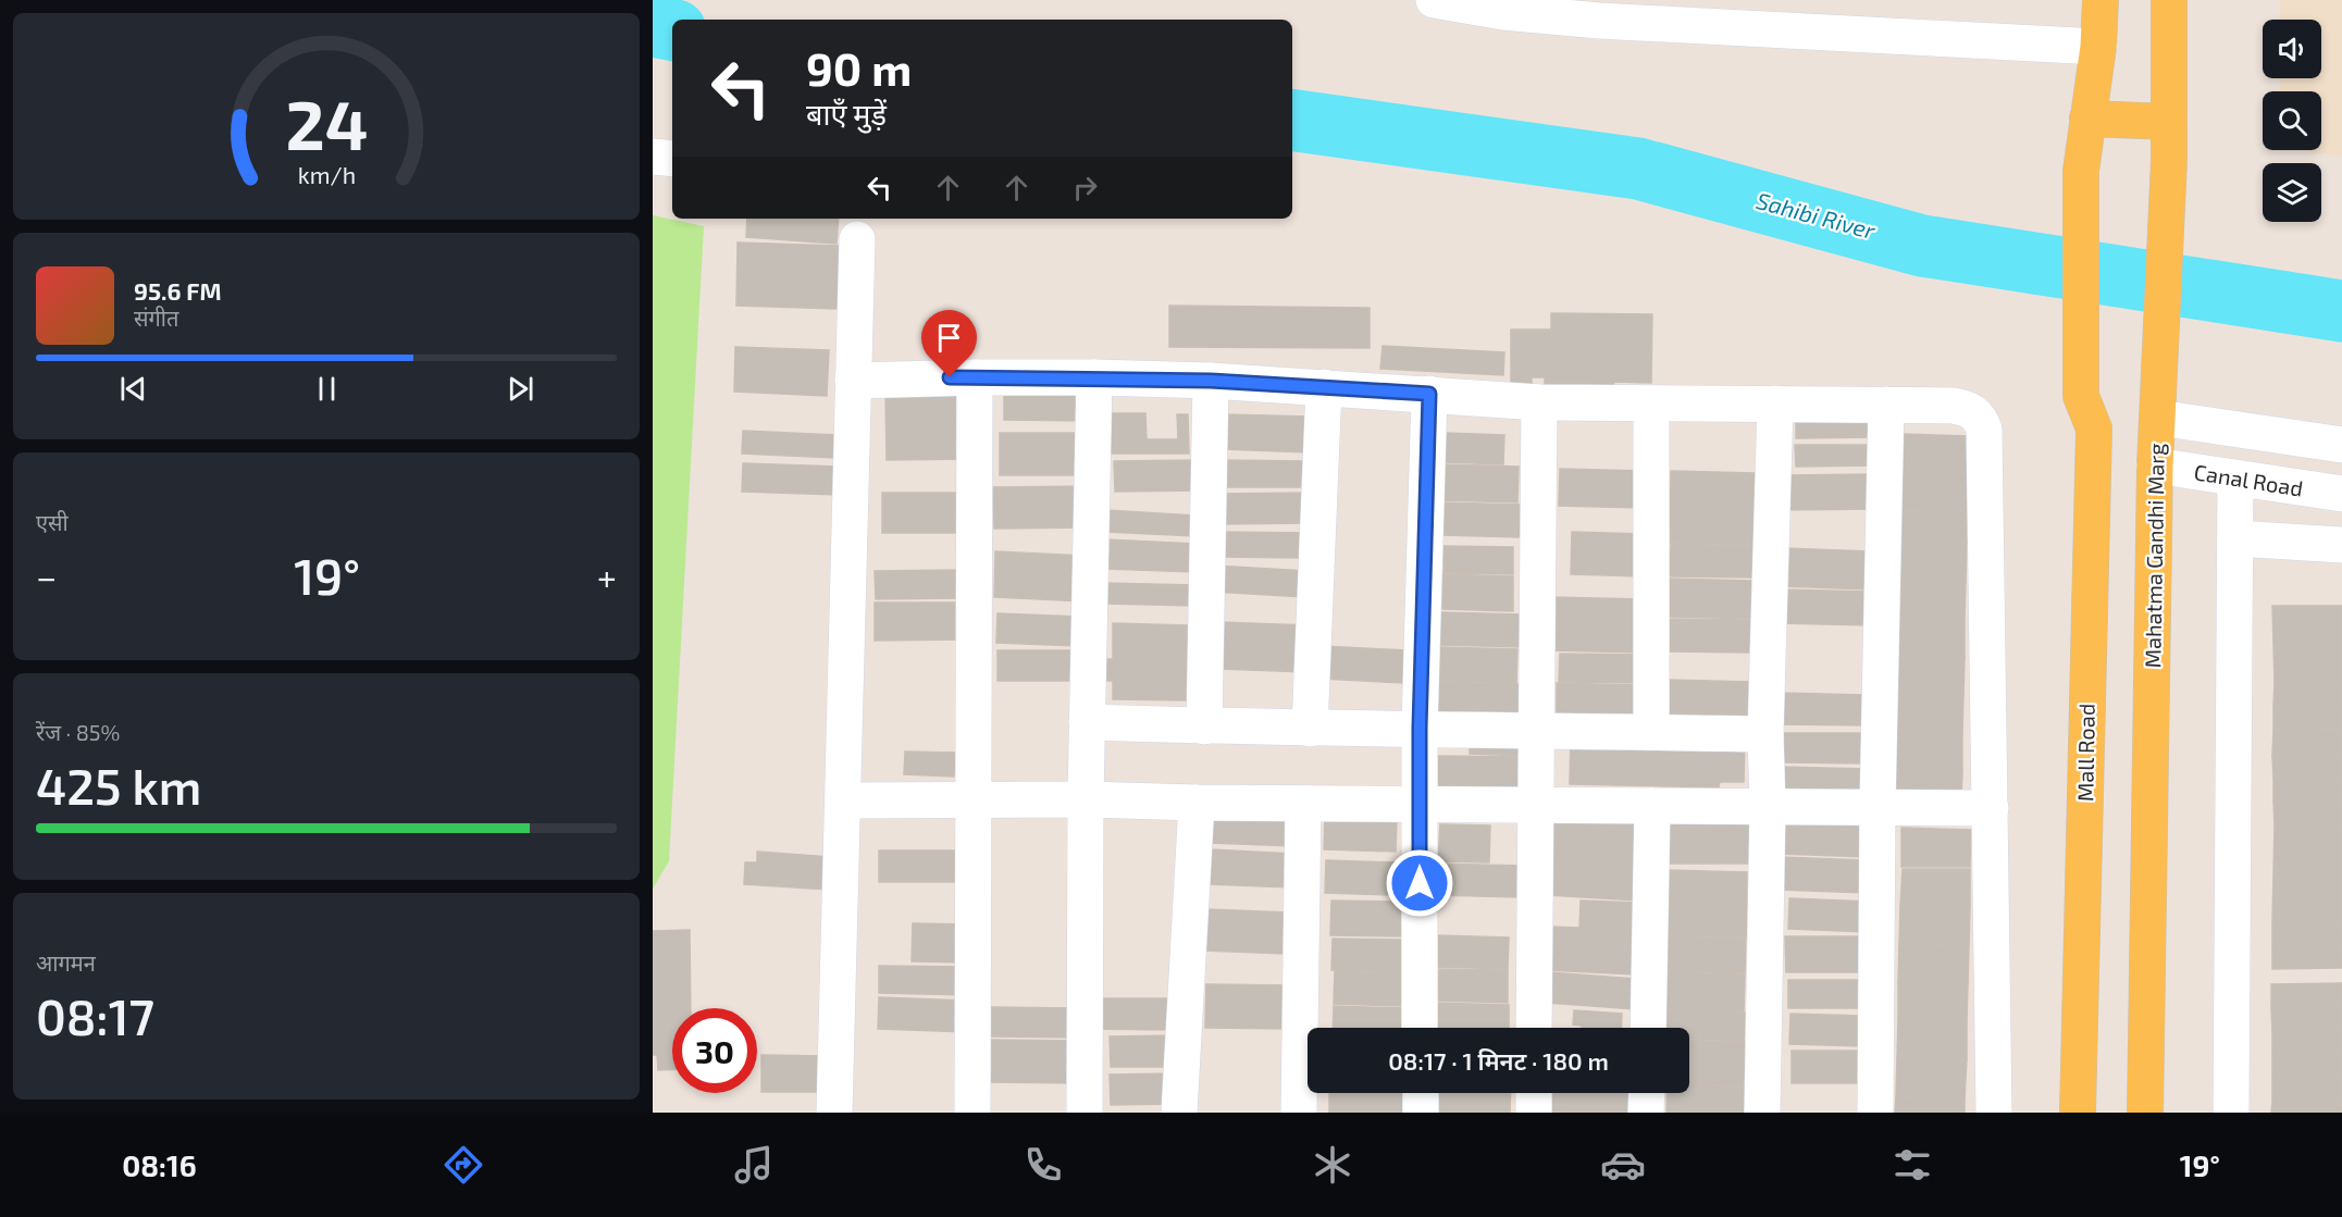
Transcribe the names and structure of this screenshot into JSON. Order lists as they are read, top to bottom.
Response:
{
  "streets": {
    "main road": ["Mahatma Gandhi Marg", "Mall Road"],
    "street": ["Canal Road"]
  },
  "crossings": [
    ["Canal Road", "Mahatma Gandhi Marg"]
  ],
  "water": ["Sahibi River"],
  "page": {
    "turn": ["90 m", "बाएँ मुड़ें"],
    "song": ["95.6 FM", "संगीत"],
    "tile": [
      "एसी",
      ["रेंज · 85%", "425 km"],
      ["आगमन", "08:17"]
    ],
    "heat": ["−", "19°", "+"],
    "limit": "30",
    "trip": "08:17 · 1 मिनट · 180 m",
    "tabs": ["08:16", "19°"],
    "gauge": ["24", "km/h"]
  }
}
